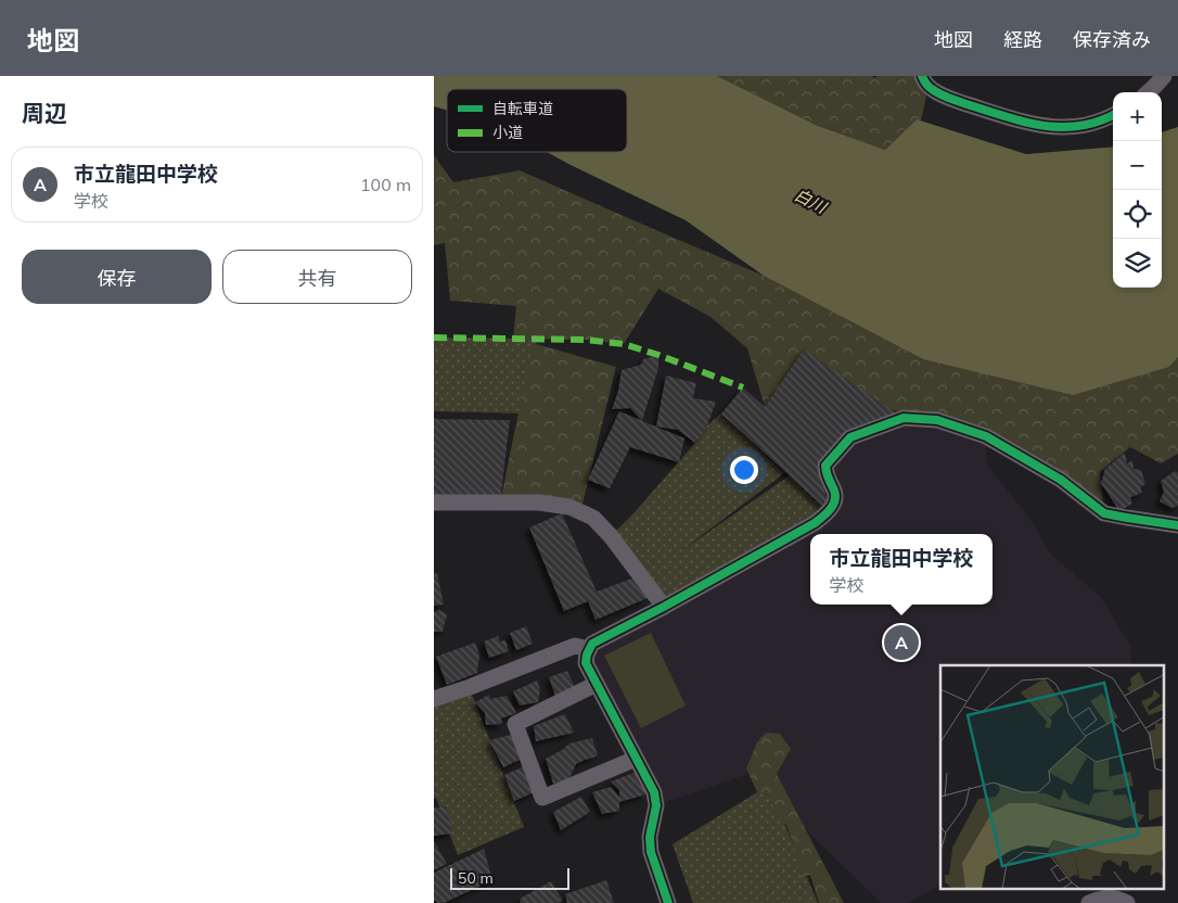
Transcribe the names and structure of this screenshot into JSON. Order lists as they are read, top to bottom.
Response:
{
  "water": ["白川"],
  "legend": ["自転車道", "小道"],
  "scale_bar": "50 m",
  "page": {
    "header": "地図",
    "nav": ["地図", "経路", "保存済み"],
    "heading": "周辺",
    "map_buttons": ["+", "−"],
    "list": [
      {
        "mark": "A",
        "name": "市立龍田中学校",
        "note": "学校",
        "value": "100 m"
      }
    ],
    "buttons": ["保存", "共有"],
    "popup": ["市立龍田中学校", "学校"],
    "pins": "A",
    "scale": "50 m"
  }
}
